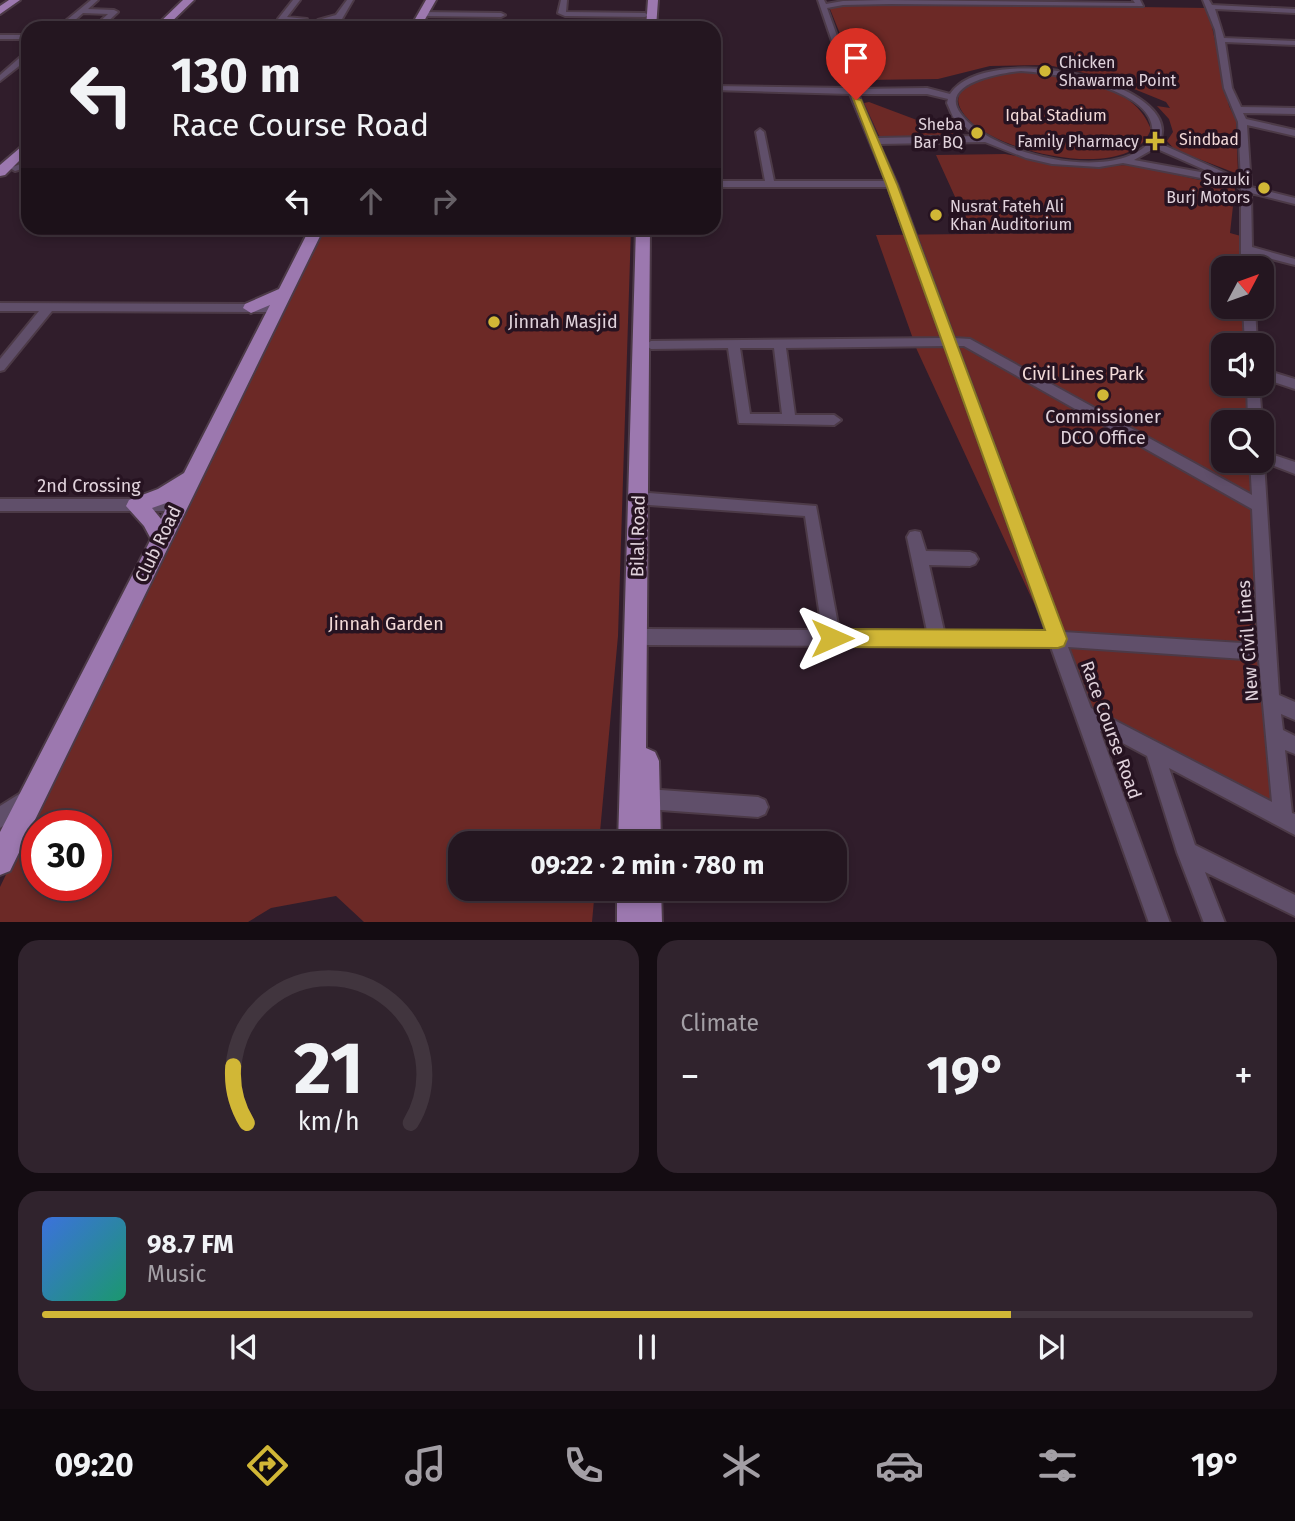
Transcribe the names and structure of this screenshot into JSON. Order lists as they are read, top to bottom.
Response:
{
  "streets": {
    "main road": ["Bilal Road", "Club Road"],
    "street": ["2nd Crossing", "New Civil Lines", "Race Course Road"]
  },
  "crossings": [
    ["2nd Crossing", "Club Road"]
  ],
  "parks": [
    "Iqbal Stadium",
    "Sindbad",
    "Civil Lines Park",
    "Jinnah Garden"
  ],
  "places": {
    "other": [
      "Chicken Shawarma Point",
      "Sheba Bar BQ",
      "Suzuki Burj Motors",
      "Nusrat Fateh Ali Khan Auditorium",
      "Jinnah Masjid",
      "Commissioner DCO Office"
    ],
    "health": ["Family Pharmacy"]
  },
  "north": "top right",
  "page": {
    "turn": ["130 m", "Race Course Road"],
    "limit": "30",
    "trip": "09:22 · 2 min · 780 m",
    "tile": "Climate",
    "heat": ["−", "19°", "+"],
    "song": ["98.7 FM", "Music"],
    "tabs": ["09:20", "19°"],
    "gauge": ["21", "km/h"]
  }
}
